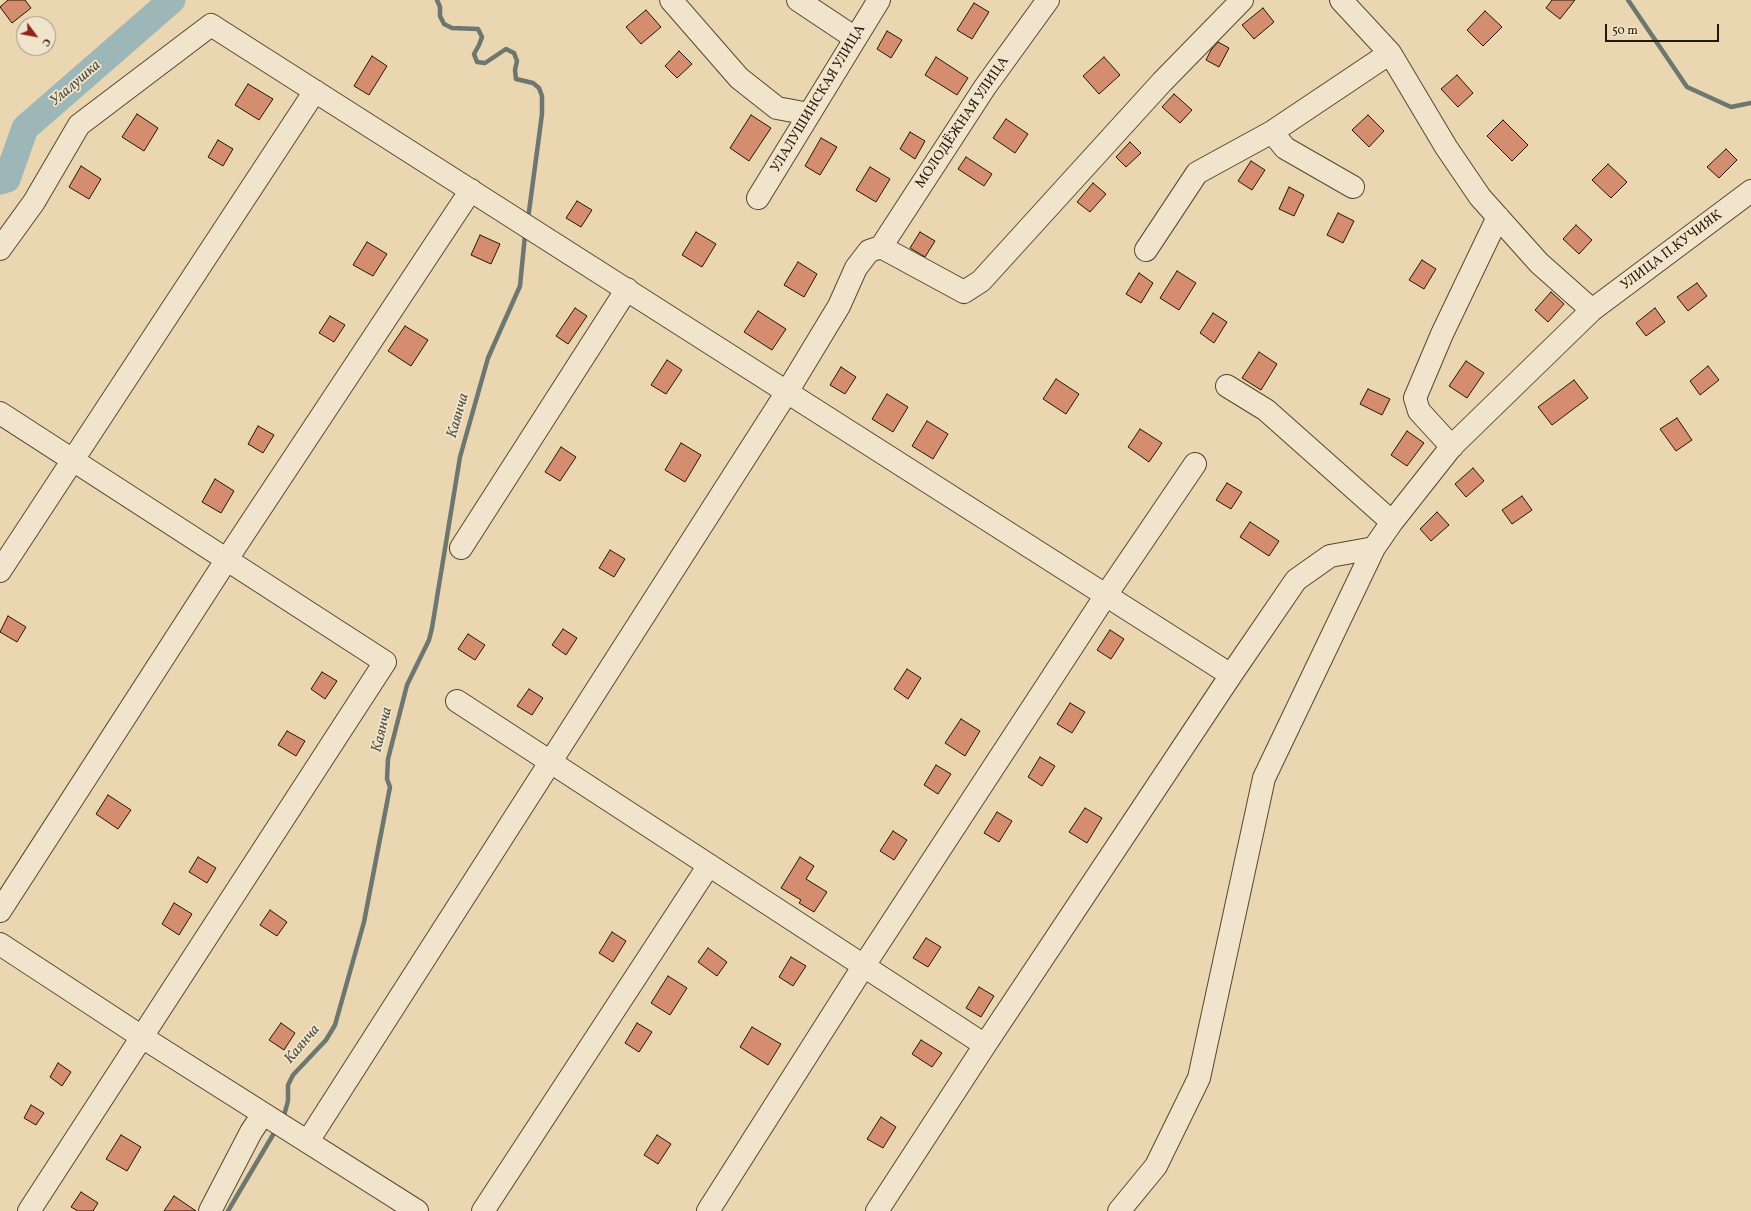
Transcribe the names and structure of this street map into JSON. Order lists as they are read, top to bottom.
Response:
{
  "streets": {
    "street": ["УЛАЛУШИНСКАЯ УЛИЦА", "МОЛОДЁЖНАЯ УЛИЦА", "УЛИЦА П.КУЧИЯК"]
  },
  "water": ["Улалушка", "Каянча"],
  "scale_bar": "50 m",
  "north": "bottom right"
}
